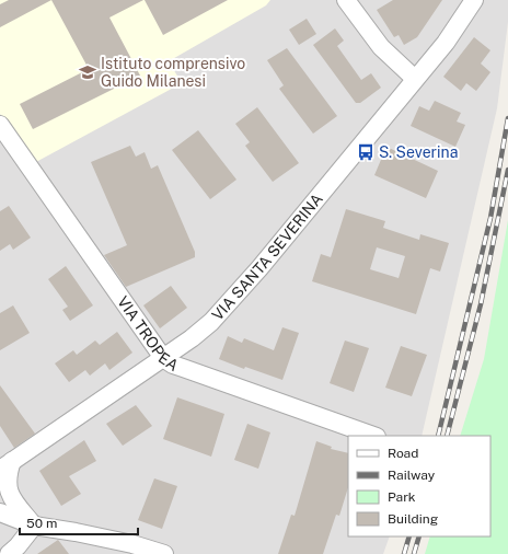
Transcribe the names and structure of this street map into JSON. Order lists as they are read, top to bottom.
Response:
{
  "streets": {
    "street": ["VIA SANTA SEVERINA", "VIA TROPEA"]
  },
  "crossings": [
    ["VIA SANTA SEVERINA", "VIA TROPEA"]
  ],
  "places": {
    "school or university": ["Istituto comprensivo Guido Milanesi"],
    "bus stop": ["S. Severina"]
  },
  "legend": [
    "Road",
    "Railway",
    "Park",
    "Building"
  ],
  "scale_bar": "50 m"
}
